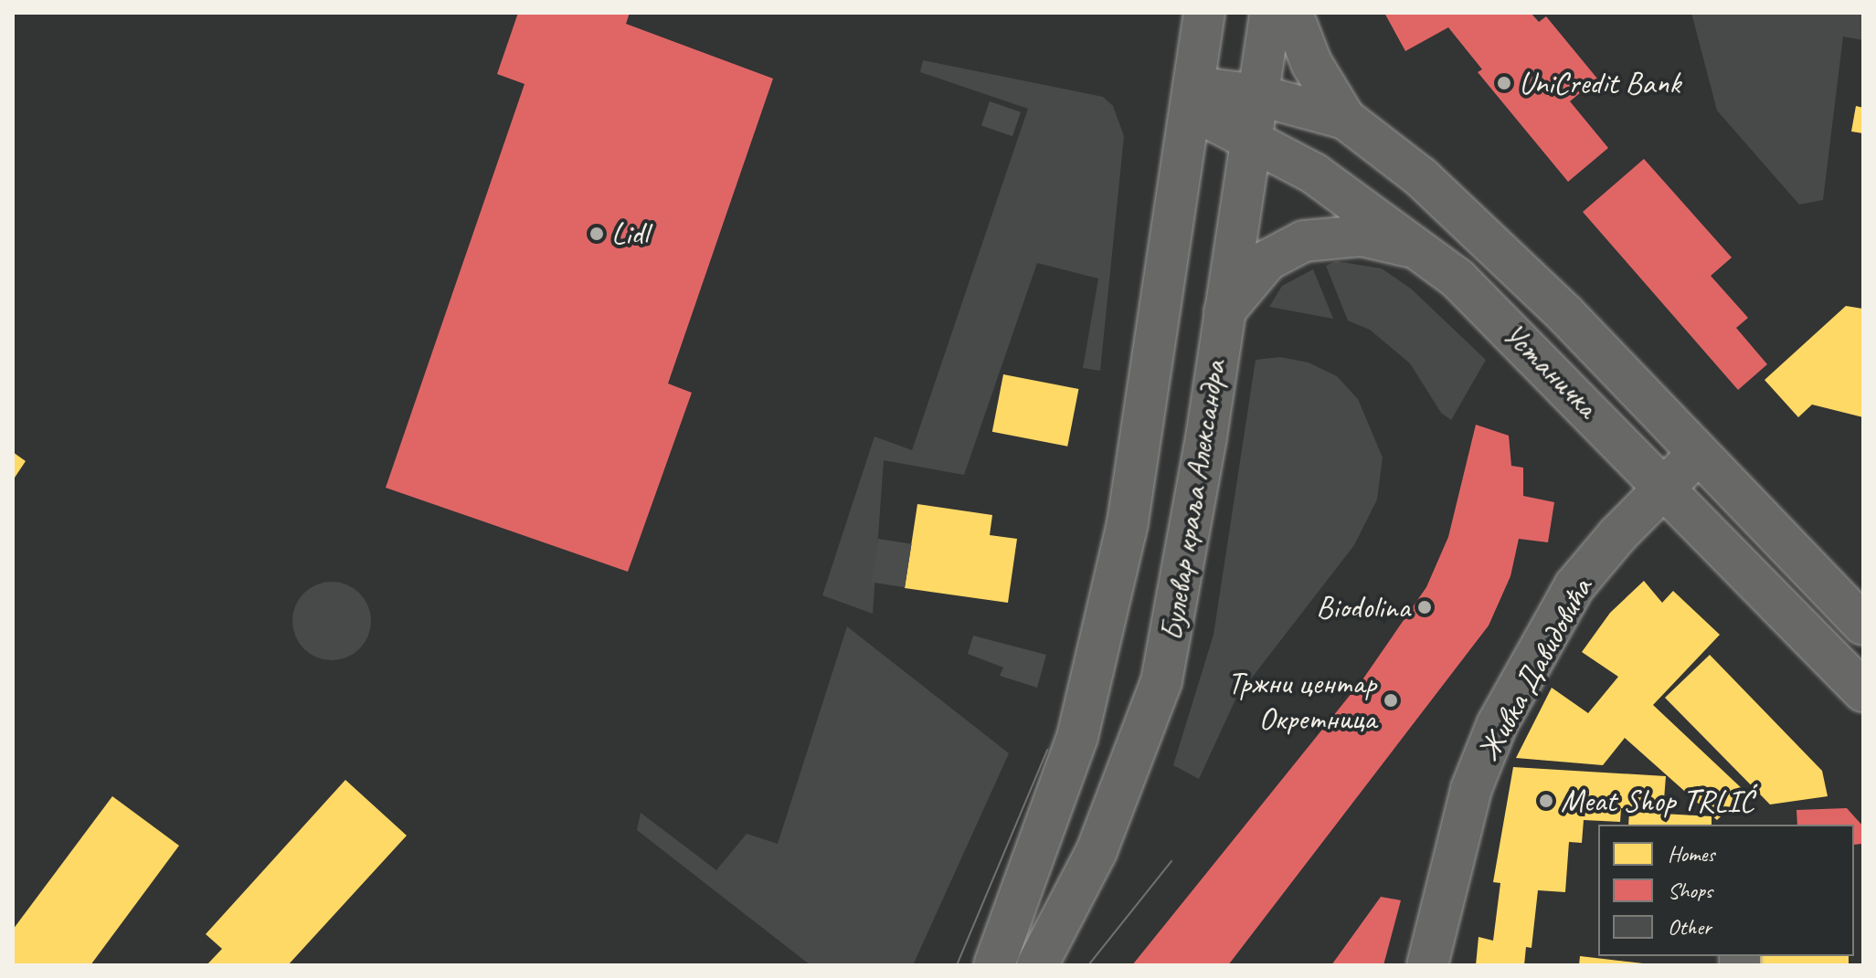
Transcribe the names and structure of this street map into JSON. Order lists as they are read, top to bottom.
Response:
{
  "streets": {
    "main road": ["Устаничка", "Булевар краља Александра", "Живка Давидовића"]
  },
  "crossings": [
    ["Устаничка", "Булевар краља Александра"],
    ["Устаничка", "Живка Давидовића"]
  ],
  "places": [
    "UniCredit Bank",
    "Lidl",
    "Biodolina",
    "Тржни центар Окретница",
    "Meat Shop TRLIĆ"
  ],
  "legend": ["Homes", "Shops", "Other"]
}
